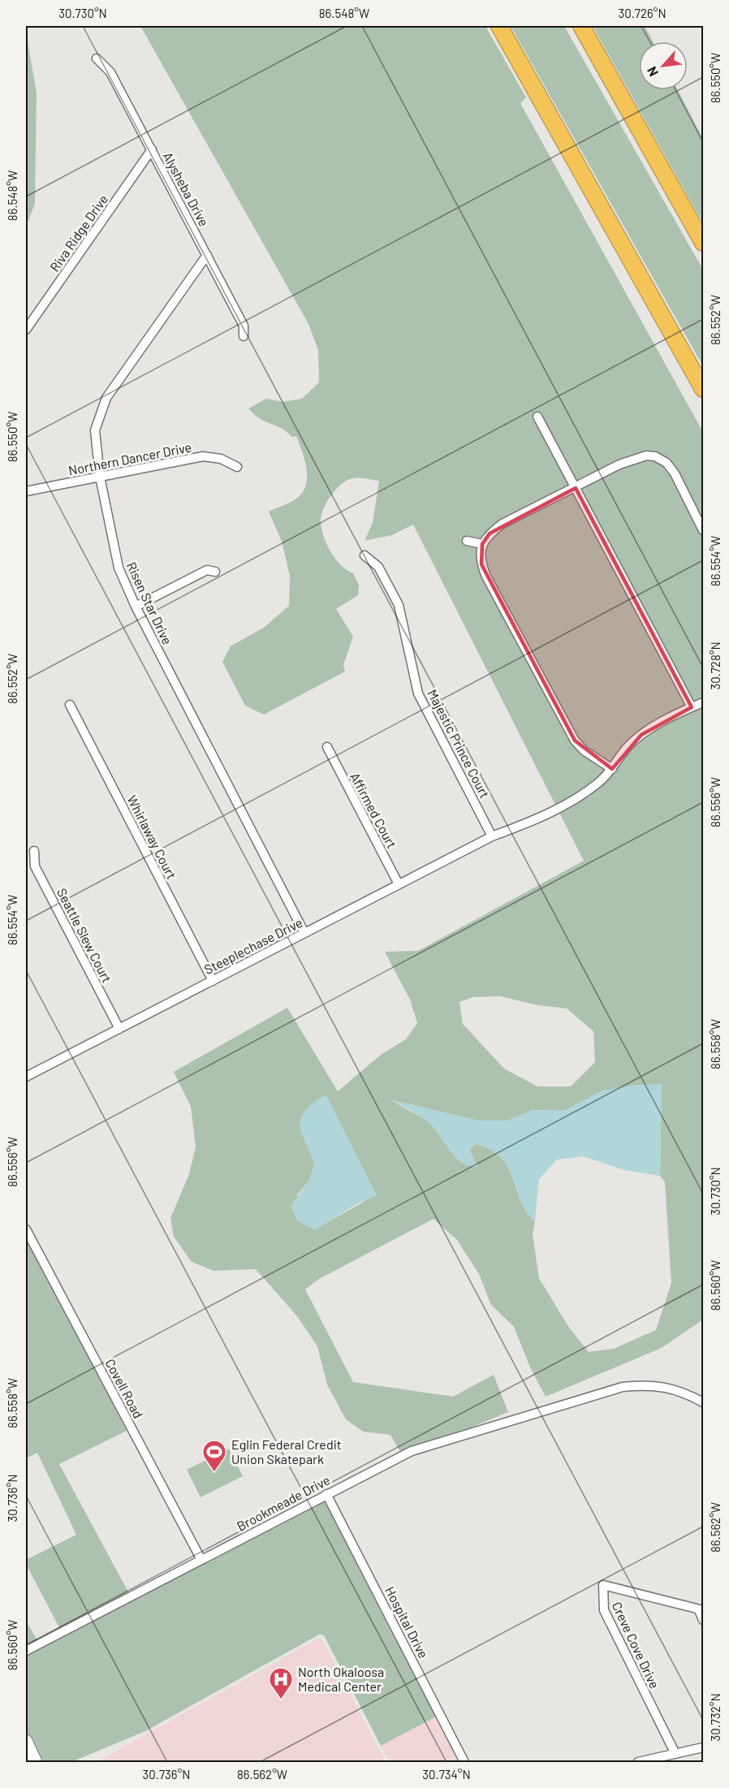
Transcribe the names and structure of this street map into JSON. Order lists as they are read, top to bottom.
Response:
{
  "streets": {
    "street": [
      "Alysheba Drive",
      "Riva Ridge Drive",
      "Northern Dancer Drive",
      "Risen Star Drive",
      "Majestic Prince Court",
      "Affirmed Court",
      "Whirlaway Court",
      "Seattle Slew Court",
      "Steeplechase Drive",
      "Covell Road",
      "Brookmeade Drive",
      "Hospital Drive",
      "Creve Cove Drive"
    ]
  },
  "crossings": [
    ["Alysheba Drive", "Riva Ridge Drive"],
    ["Alysheba Drive", "Risen Star Drive"],
    ["Northern Dancer Drive", "Risen Star Drive"],
    ["Risen Star Drive", "Steeplechase Drive"],
    ["Majestic Prince Court", "Steeplechase Drive"],
    ["Affirmed Court", "Steeplechase Drive"],
    ["Whirlaway Court", "Steeplechase Drive"],
    ["Seattle Slew Court", "Steeplechase Drive"],
    ["Covell Road", "Brookmeade Drive"],
    ["Brookmeade Drive", "Hospital Drive"]
  ],
  "places": {
    "sports": ["Eglin Federal Credit Union Skatepark"],
    "hospital": ["North Okaloosa Medical Center"]
  },
  "north": "bottom left",
  "coordinates": [
    "30.730°N",
    "86.548°W",
    "30.726°N",
    "86.550°W",
    "86.552°W",
    "86.554°W",
    "30.728°N",
    "86.556°W",
    "86.558°W",
    "86.560°W",
    "30.736°N",
    "86.562°W",
    "30.732°N",
    "30.734°N"
  ]
}
